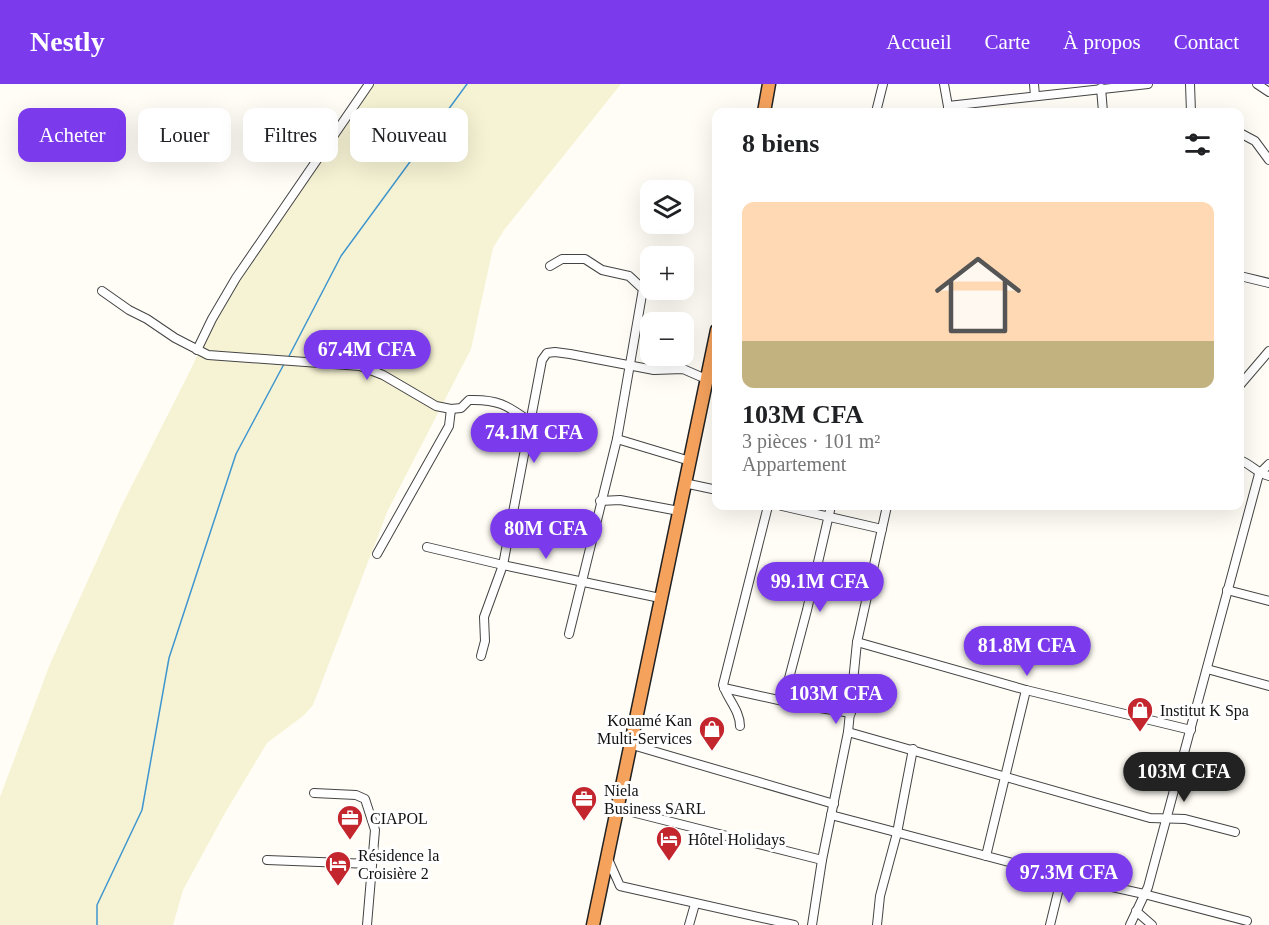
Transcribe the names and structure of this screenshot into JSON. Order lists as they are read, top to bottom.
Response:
{
  "places": {
    "shop": ["Institut K Spa", "Kouamé Kan Multi-Services"],
    "office": ["Niela Business SARL", "CIAPOL"],
    "hotel": ["Hôtel Holidays", "Résidence la Croisière 2"]
  },
  "page": {
    "header": "Nestly",
    "nav": [
      "Accueil",
      "Carte",
      "À propos",
      "Contact"
    ],
    "chip": [
      "Acheter",
      "Louer",
      "Filtres",
      "Nouveau"
    ],
    "heading": "8 biens",
    "map_buttons": ["+", "−"],
    "list": [
      {
        "name": "103M CFA",
        "note": "3 pièces · 101 m² · Appartement"
      }
    ],
    "price": [
      "67.4M CFA",
      "74.1M CFA",
      "80M CFA",
      "99.1M CFA",
      "81.8M CFA",
      "103M CFA",
      "103M CFA",
      "97.3M CFA"
    ]
  }
}
